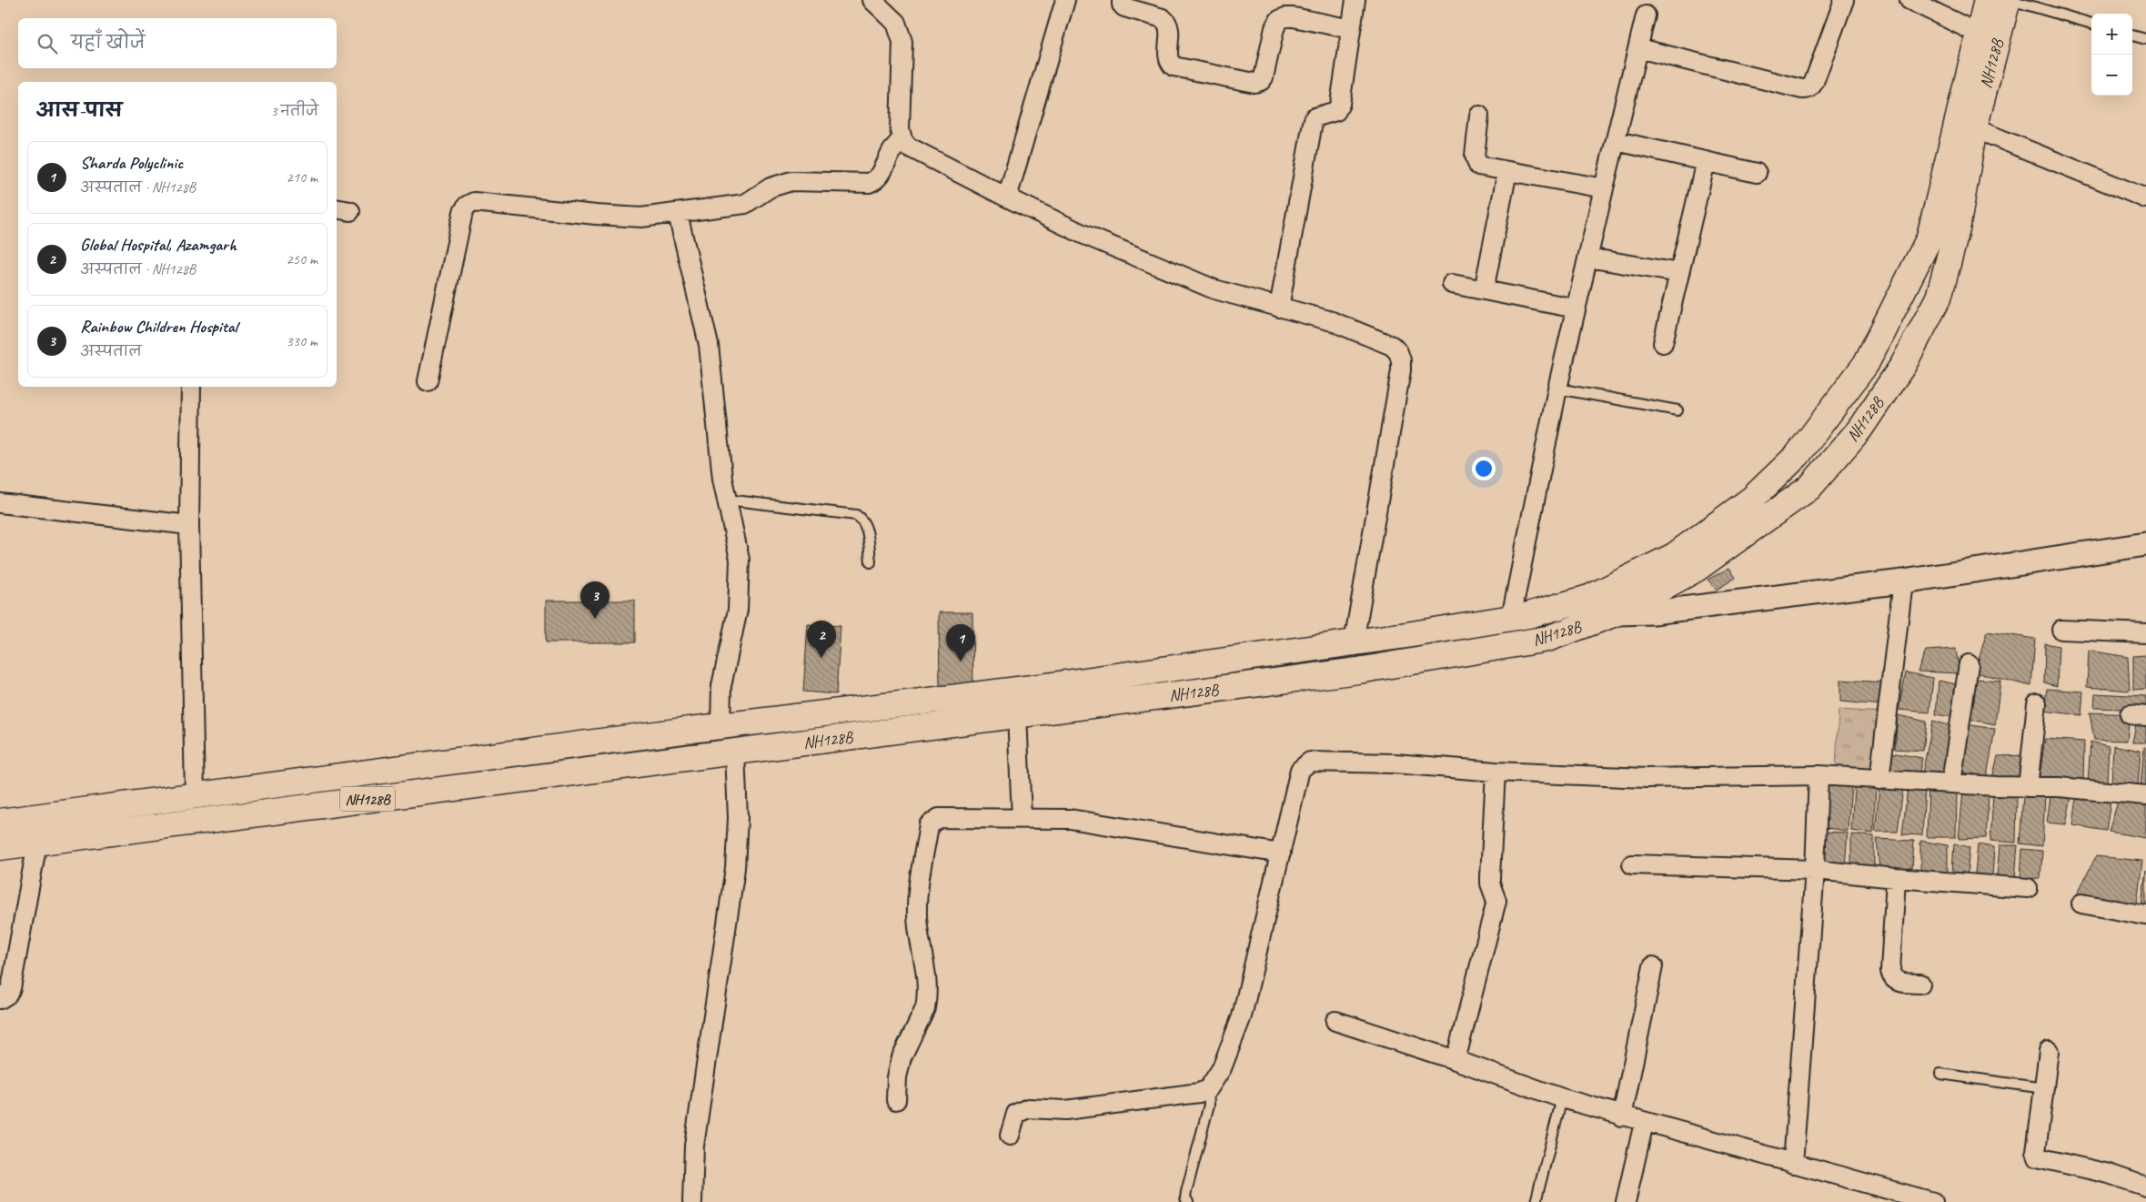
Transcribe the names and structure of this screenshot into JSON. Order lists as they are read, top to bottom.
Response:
{
  "streets": {
    "highway": ["NH128B"]
  },
  "page": {
    "map_buttons": ["+", "−"],
    "search": "यहाँ खोजें",
    "heading": ["आस-पास", "3 नतीजे"],
    "list": [
      {
        "mark": "1",
        "name": "Sharda Polyclinic",
        "note": "अस्पताल · NH128B",
        "value": "210 m"
      },
      {
        "mark": "2",
        "name": "Global Hospital, Azamgarh",
        "note": "अस्पताल · NH128B",
        "value": "250 m"
      },
      {
        "mark": "3",
        "name": "Rainbow Children Hospital",
        "note": "अस्पताल",
        "value": "330 m"
      }
    ],
    "pins": ["3", "2", "1"]
  }
}
